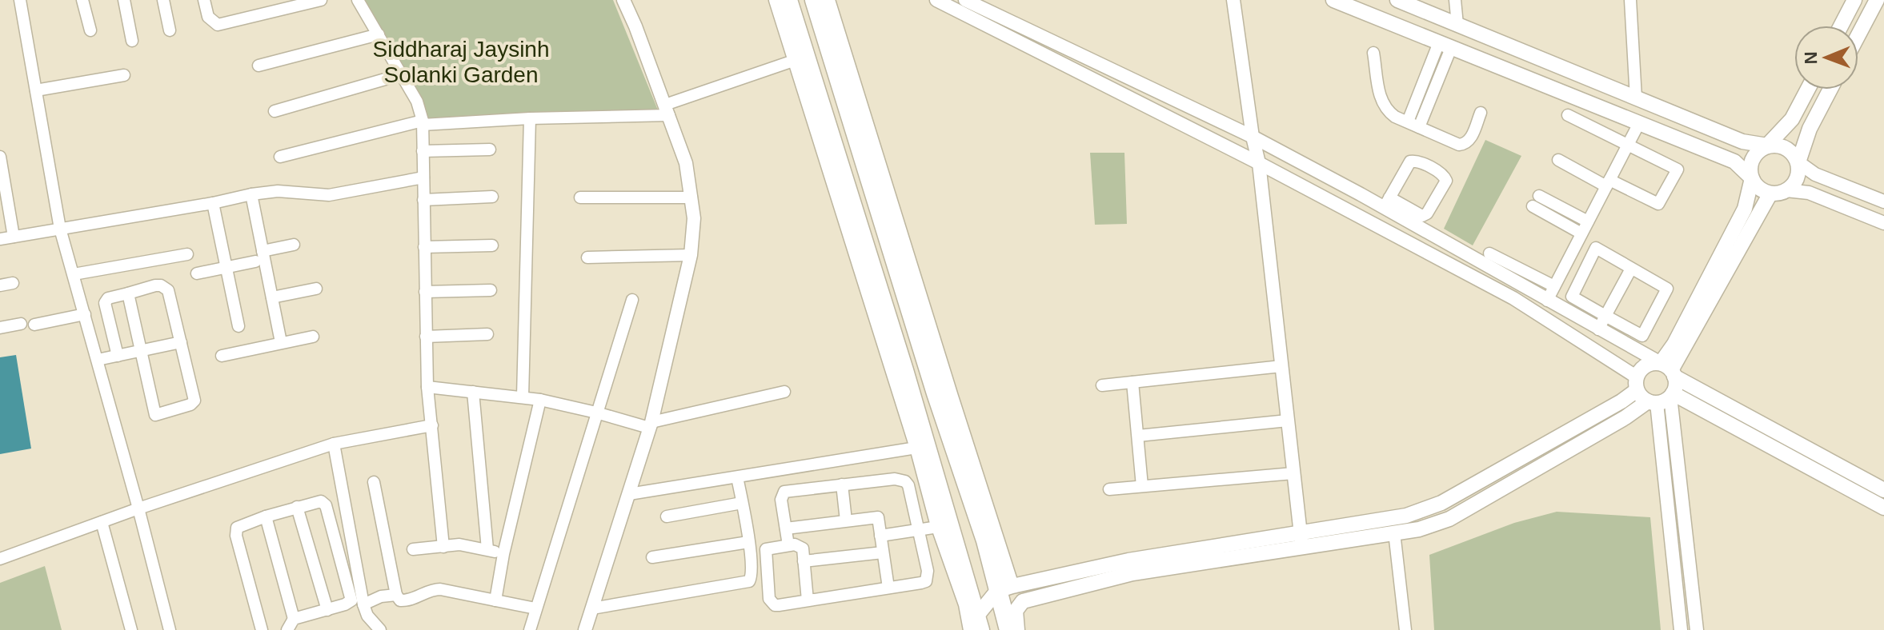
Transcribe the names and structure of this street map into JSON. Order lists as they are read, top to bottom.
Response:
{
  "parks": ["Siddharaj Jaysinh Solanki Garden"],
  "north": "left"
}
